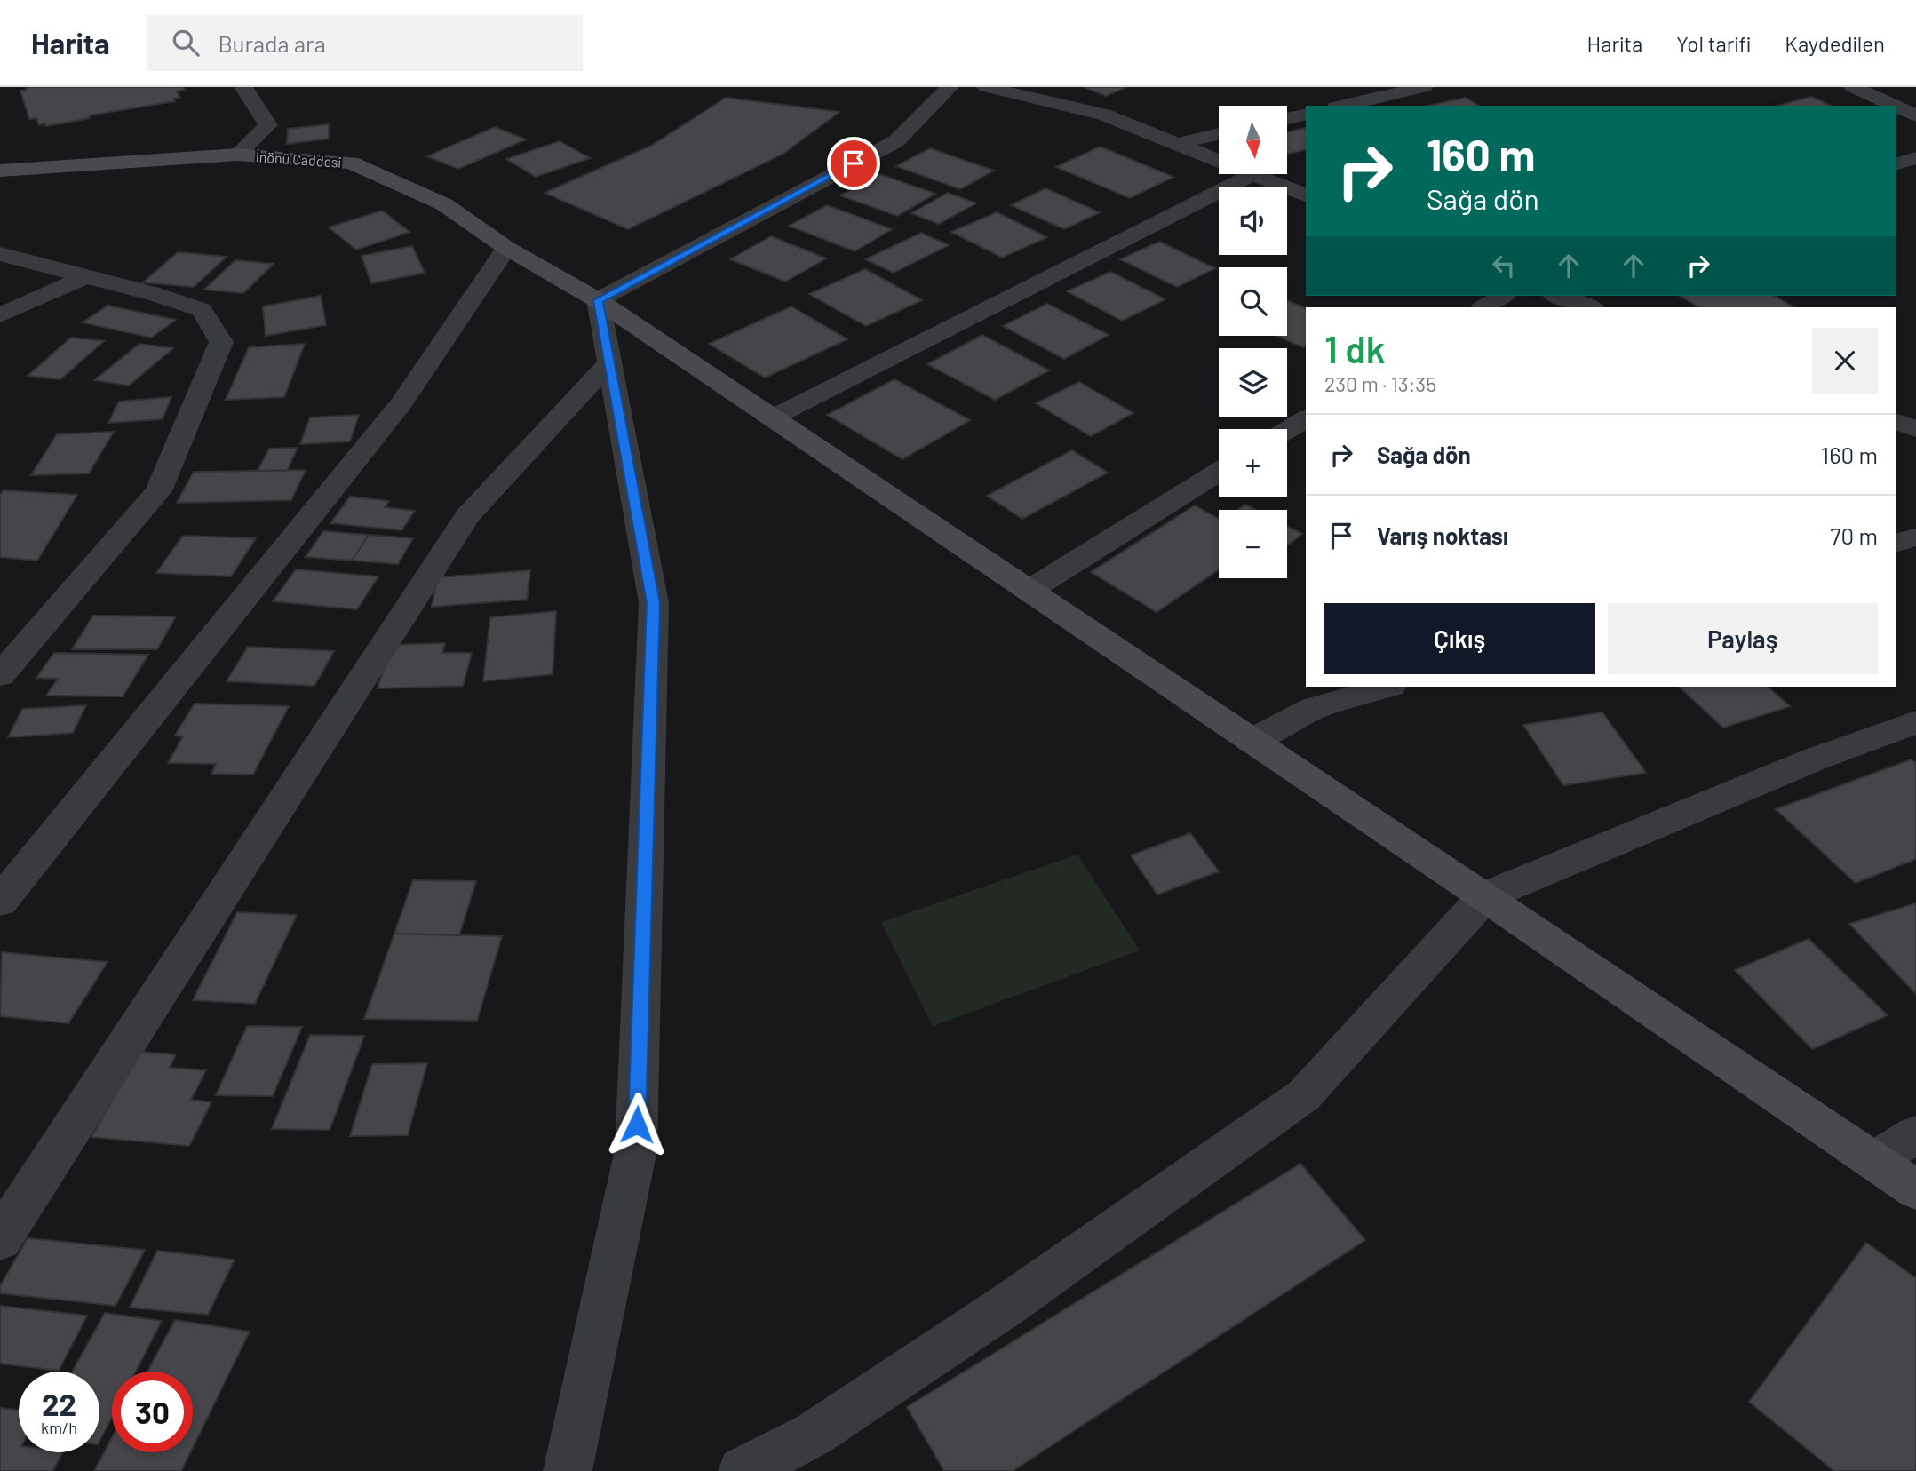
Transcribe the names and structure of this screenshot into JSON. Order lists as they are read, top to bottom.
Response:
{
  "streets": {
    "main road": ["İnönü Caddesi"]
  },
  "north": "bottom",
  "page": {
    "header": "Harita",
    "search": "Burada ara",
    "nav": ["Harita", "Yol tarifi", "Kaydedilen"],
    "map_buttons": ["+", "−"],
    "turn": ["160 m", "Sağa dön"],
    "heading": ["1 dk", "230 m · 13:35"],
    "list": [
      {
        "name": "Sağa dön",
        "value": "160 m"
      },
      {
        "name": "Varış noktası",
        "value": "70 m"
      }
    ],
    "buttons": ["Çıkış", "Paylaş"],
    "speed": "22 km/h",
    "limit": "30"
  }
}
